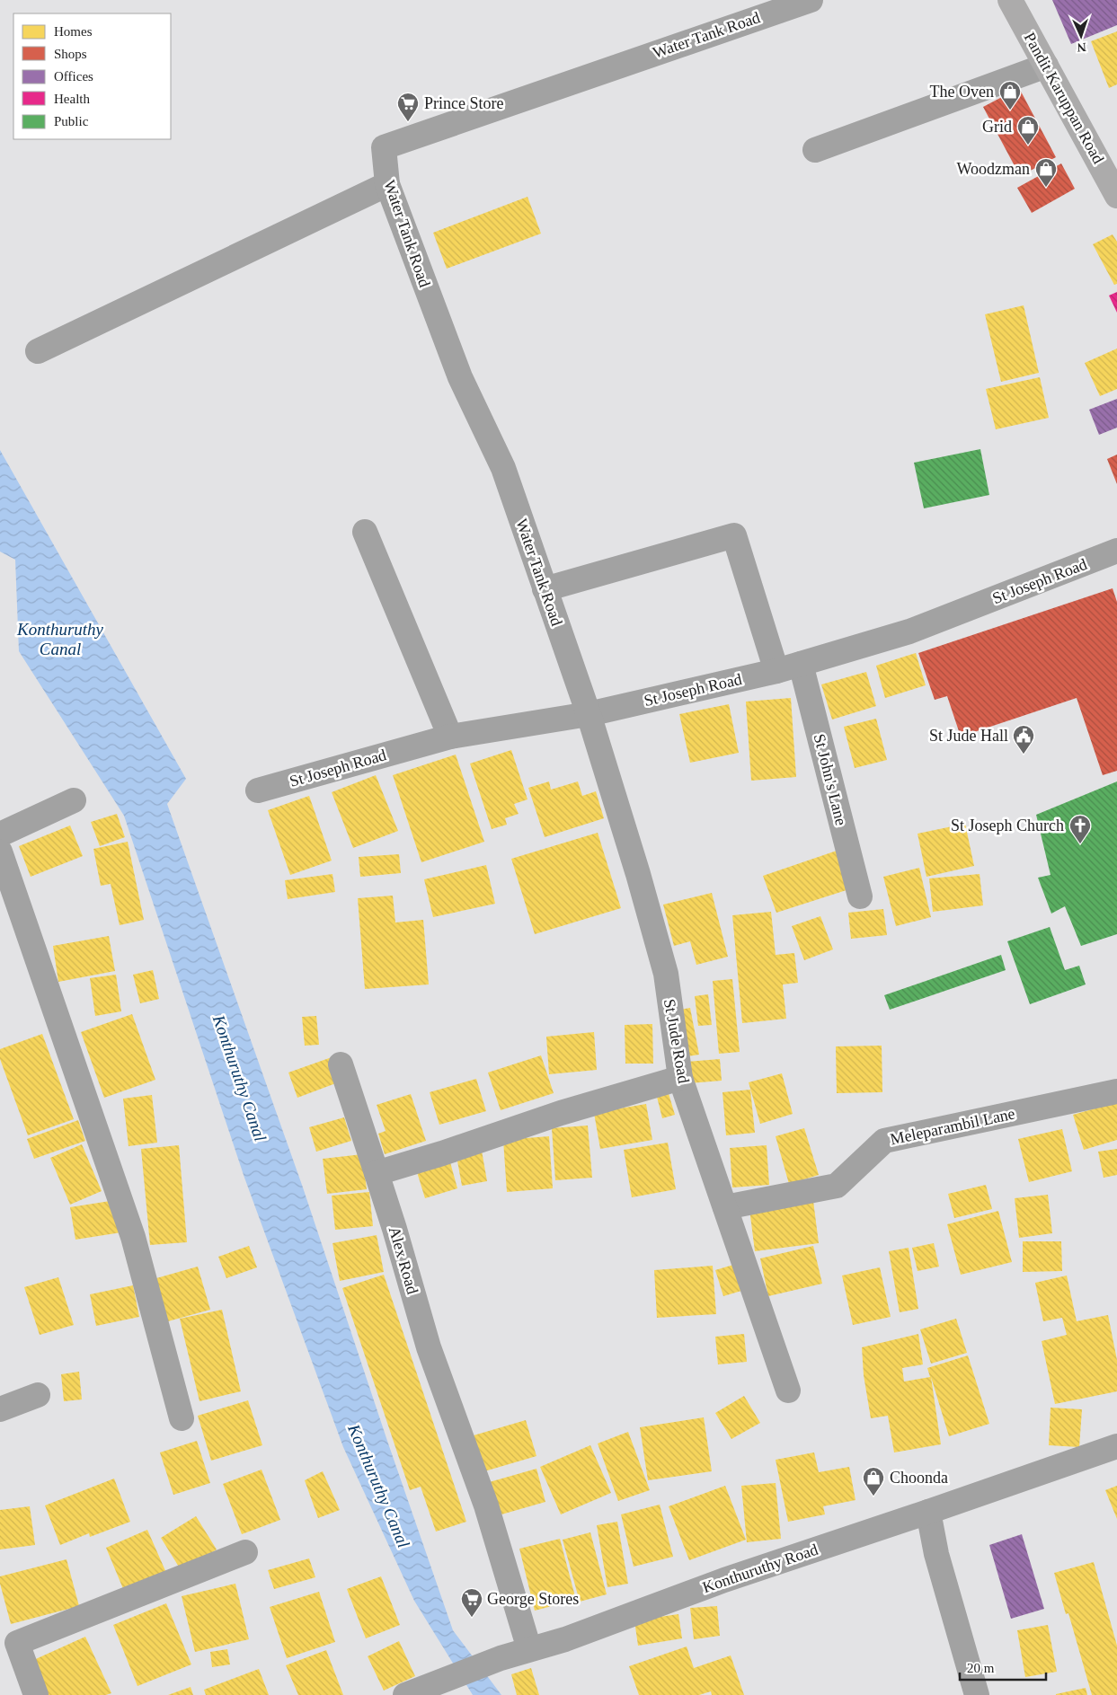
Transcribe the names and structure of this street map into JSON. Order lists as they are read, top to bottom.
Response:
{
  "streets": {
    "main road": ["Pandit Karuppan Road"],
    "street": [
      "Water Tank Road",
      "St Joseph Road",
      "St John's Lane",
      "St Jude Road",
      "Meleparambil Lane",
      "Alex Road",
      "Konthuruthy Road"
    ]
  },
  "crossings": [
    ["Water Tank Road", "St Joseph Road"],
    ["Water Tank Road", "St Jude Road"],
    ["St Joseph Road", "St John's Lane"],
    ["St Joseph Road", "St Jude Road"],
    ["St Jude Road", "Meleparambil Lane"],
    ["Alex Road", "Konthuruthy Road"]
  ],
  "water": ["Konthuruthy Canal"],
  "places": {
    "shop": [
      "The Oven",
      "Grid",
      "Woodzman",
      "Choonda"
    ],
    "supermarket": ["Prince Store", "George Stores"],
    "public building": ["St Jude Hall"],
    "church": ["St Joseph Church"]
  },
  "legend": [
    "Homes",
    "Shops",
    "Offices",
    "Health",
    "Public"
  ],
  "scale_bar": "20 m",
  "north": "bottom"
}
